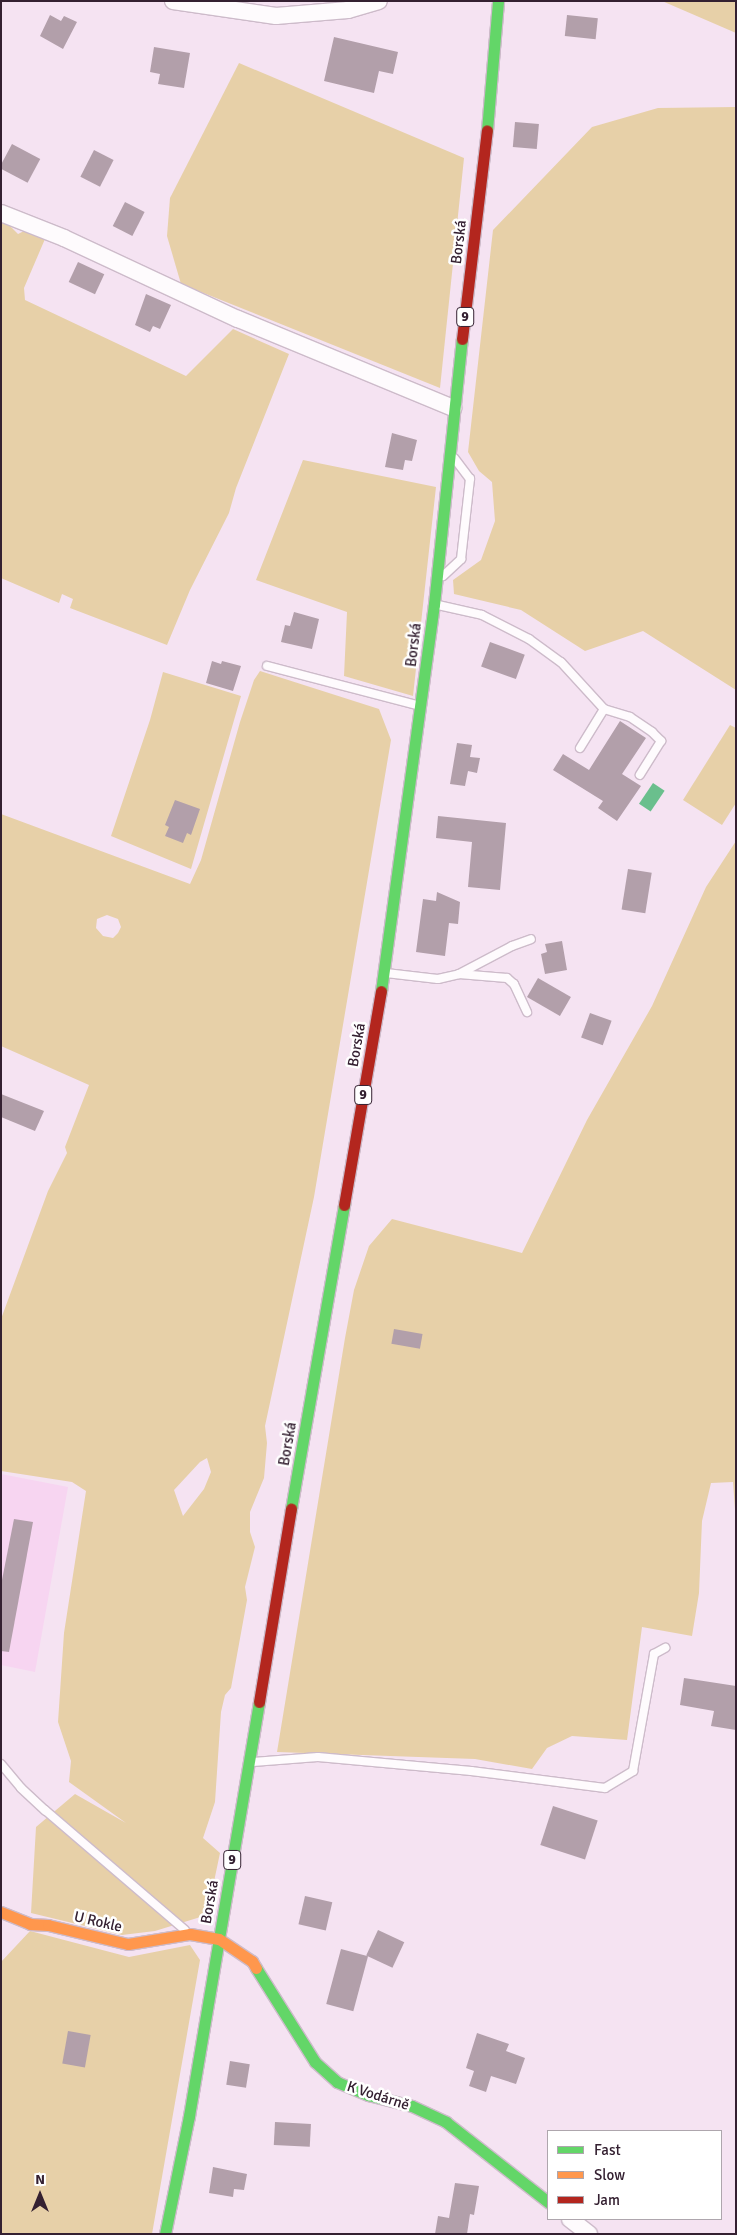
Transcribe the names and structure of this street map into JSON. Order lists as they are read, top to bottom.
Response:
{
  "streets": {
    "main road": [
      "Borská",
      "9",
      "U Rokle",
      "K Vodárně"
    ]
  },
  "crossings": [
    ["Borská", "U Rokle"],
    ["Borská", "K Vodárně"],
    ["U Rokle", "K Vodárně"]
  ],
  "legend": ["Fast", "Slow", "Jam"],
  "north": "top"
}
